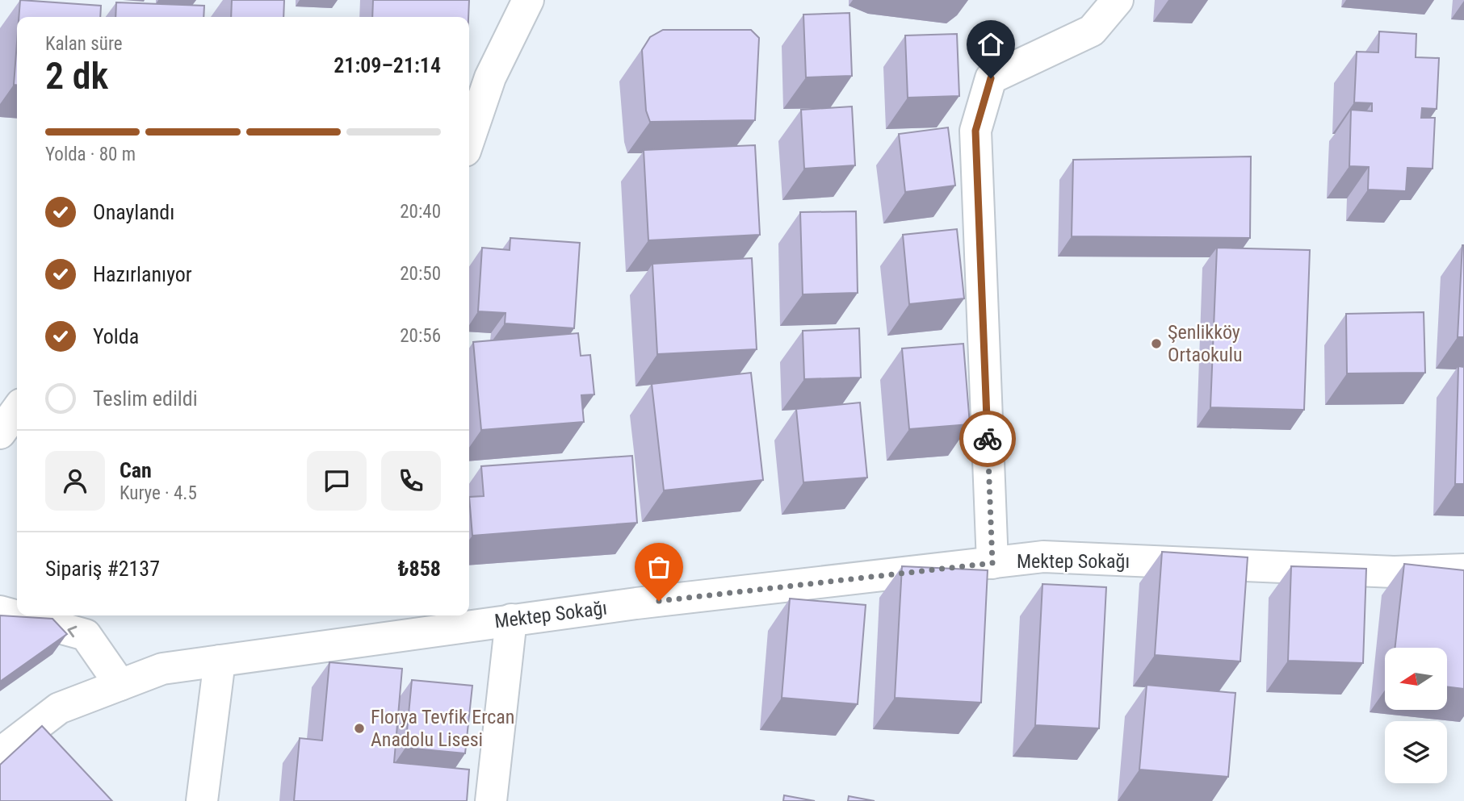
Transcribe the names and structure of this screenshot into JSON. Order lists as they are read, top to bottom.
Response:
{
  "streets": {
    "main road": ["Mektep Sokağı"]
  },
  "places": ["Şenlikköy Ortaokulu", "Florya Tevfik Ercan Anadolu Lisesi"],
  "north": "left",
  "page": {
    "heading": ["2 dk", "Kalan süre", "21:09–21:14"],
    "panel": [
      "Can",
      "Kurye · 4.5",
      "Sipariş #2137",
      "₺858"
    ],
    "bar": "Yolda · 80 m",
    "list": [
      ["Onaylandı", "20:40"],
      ["Hazırlanıyor", "20:50"],
      ["Yolda", "20:56"],
      "Teslim edildi"
    ]
  }
}
